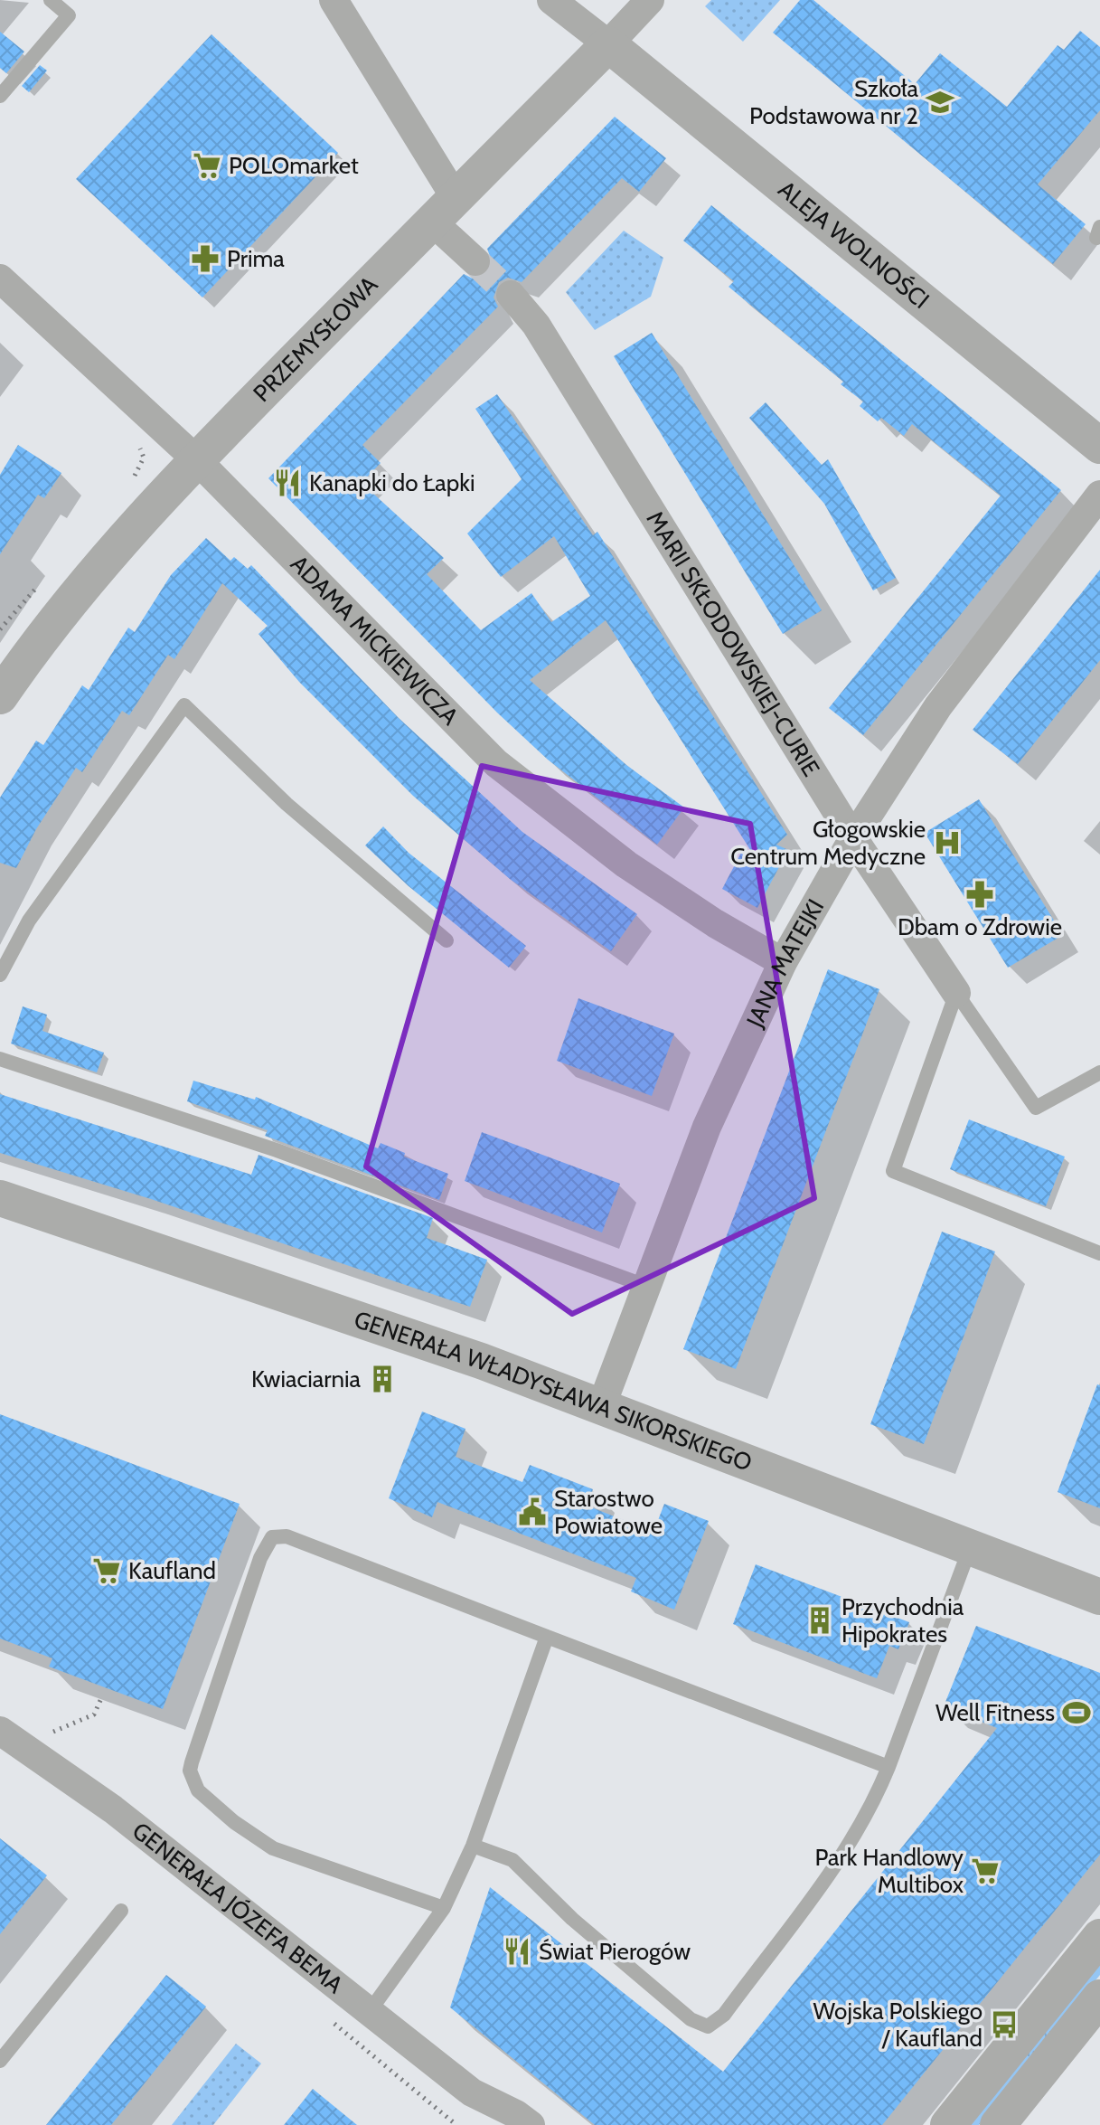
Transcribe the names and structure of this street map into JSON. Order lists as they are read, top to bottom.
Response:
{
  "streets": {
    "street": [
      "ALEJA WOLNOŚCI",
      "PRZEMYSŁOWA",
      "ADAMA MICKIEWICZA",
      "MARII SKŁODOWSKIEJ-CURIE",
      "JANA MATEJKI",
      "GENERAŁA WŁADYSŁAWA SIKORSKIEGO",
      "GENERAŁA JÓZEFA BEMA"
    ]
  },
  "crossings": [
    ["ALEJA WOLNOŚCI", "PRZEMYSŁOWA"],
    ["PRZEMYSŁOWA", "ADAMA MICKIEWICZA"],
    ["ADAMA MICKIEWICZA", "JANA MATEJKI"],
    ["MARII SKŁODOWSKIEJ-CURIE", "JANA MATEJKI"],
    ["JANA MATEJKI", "GENERAŁA WŁADYSŁAWA SIKORSKIEGO"]
  ],
  "places": {
    "school or university": ["Szkoła Podstawowa nr 2"],
    "supermarket": ["POLOmarket", "Kaufland", "Park Handlowy Multibox"],
    "pharmacy": ["Prima", "Dbam o Zdrowie"],
    "restaurant": ["Kanapki do Łapki", "Świat Pierogów"],
    "hospital": ["Głogowskie Centrum Medyczne"],
    "building": ["Kwiaciarnia", "Przychodnia Hipokrates"],
    "public building": ["Starostwo Powiatowe"],
    "sports": ["Well Fitness"],
    "bus stop": ["Wojska Polskiego / Kaufland"]
  }
}
